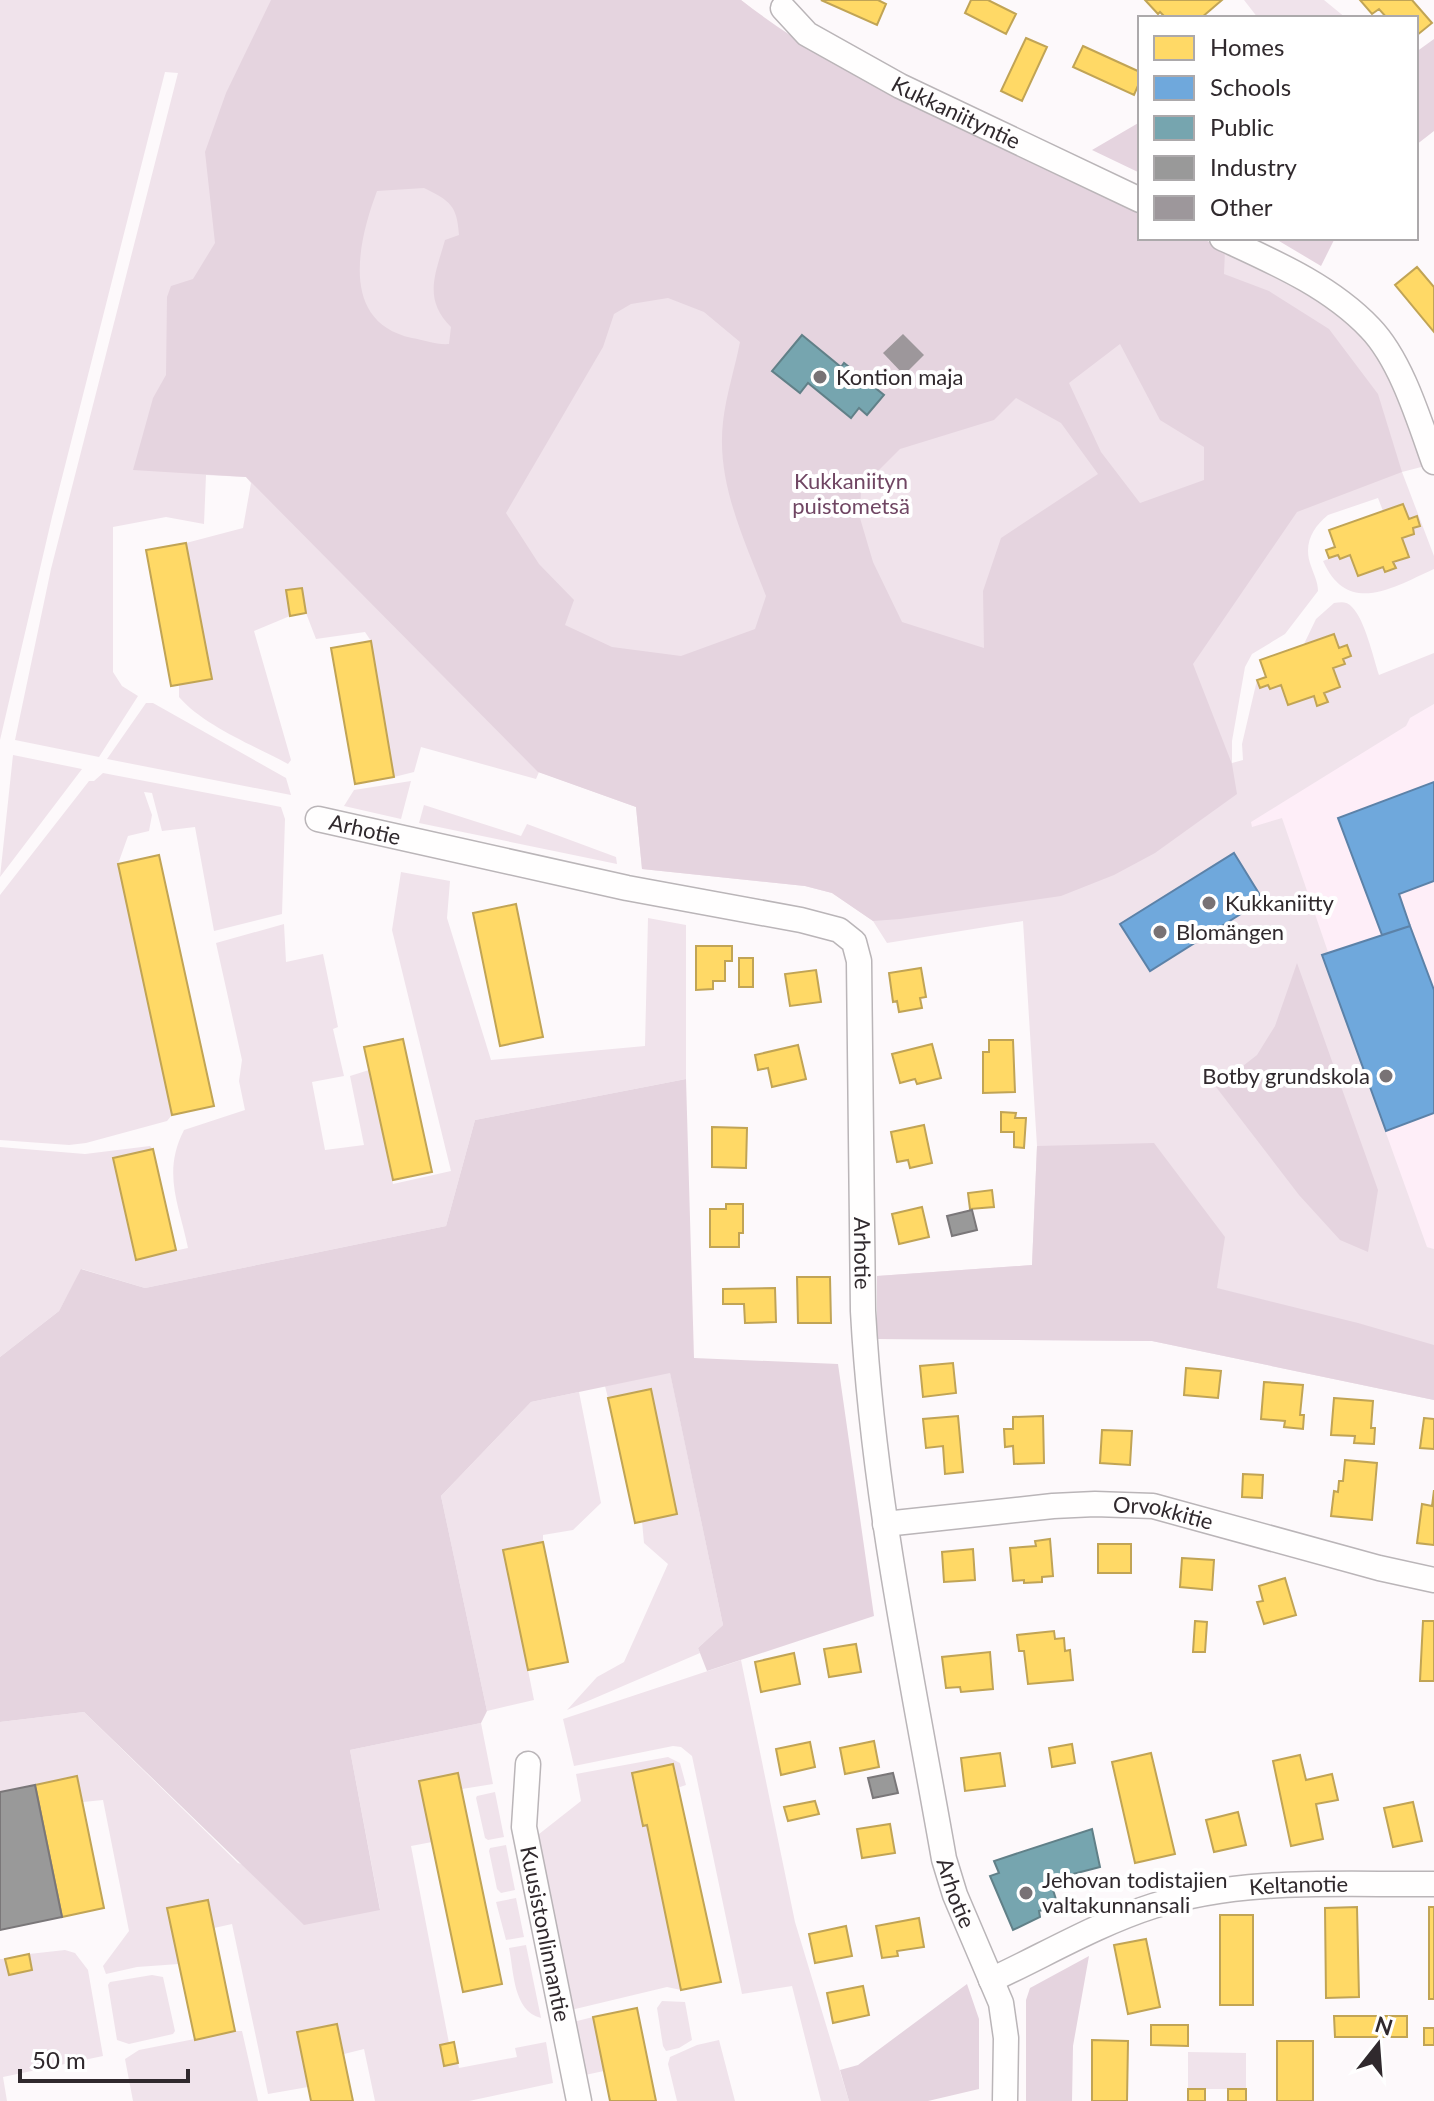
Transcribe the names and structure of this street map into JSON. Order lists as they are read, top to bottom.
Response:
{
  "streets": {
    "street": [
      "Kukkaniityntie",
      "Arhotie",
      "Orvokkitie",
      "Keltanotie",
      "Kuusistonlinnantie"
    ]
  },
  "crossings": [
    ["Arhotie", "Orvokkitie"],
    ["Arhotie", "Keltanotie"]
  ],
  "parks": ["Kukkaniityn puistometsä"],
  "places": [
    "Kontion maja",
    "Kukkaniitty",
    "Blomängen",
    "Botby grundskola",
    "Jehovan todistajien valtakunnansali"
  ],
  "legend": [
    "Homes",
    "Schools",
    "Public",
    "Industry",
    "Other"
  ],
  "scale_bar": "50 m",
  "north": "top"
}
